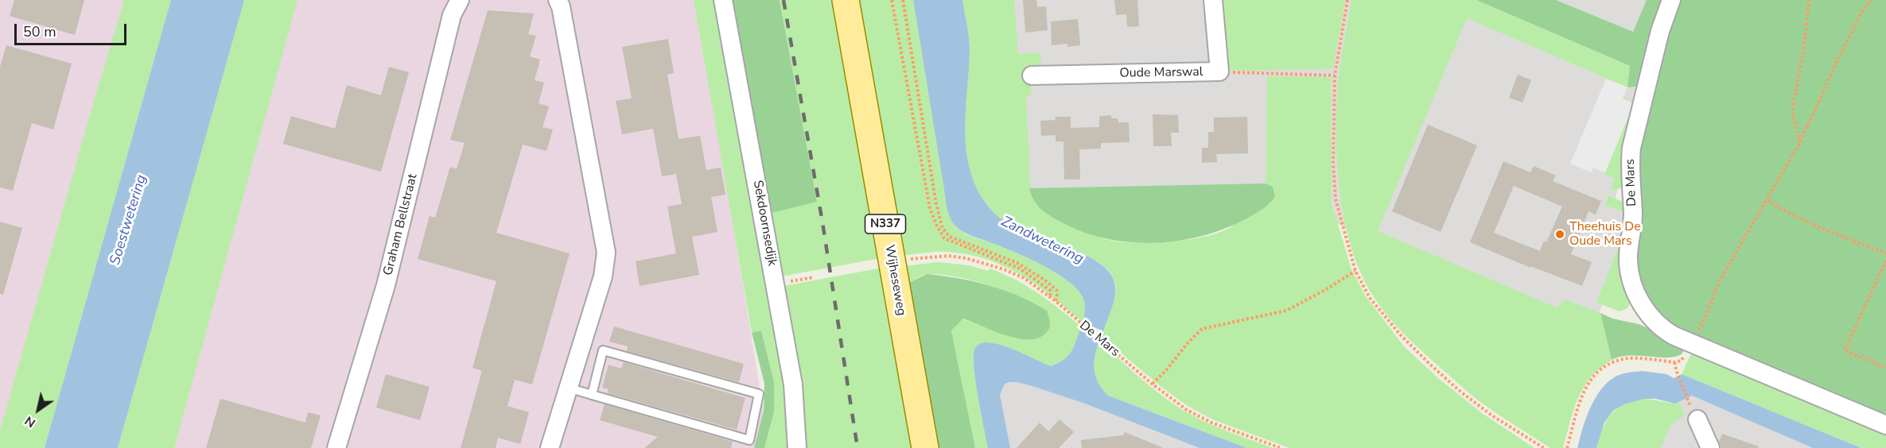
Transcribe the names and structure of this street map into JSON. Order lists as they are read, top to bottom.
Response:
{
  "streets": {
    "main road": ["N337", "Wijheseweg"],
    "street": [
      "Oude Marswal",
      "De Mars",
      "Sekdoornsedijk",
      "Graham Bellstraat"
    ]
  },
  "water": ["Soestwetering", "Zandwetering"],
  "places": ["Theehuis De Oude Mars"],
  "scale_bar": "50 m",
  "north": "bottom left"
}
